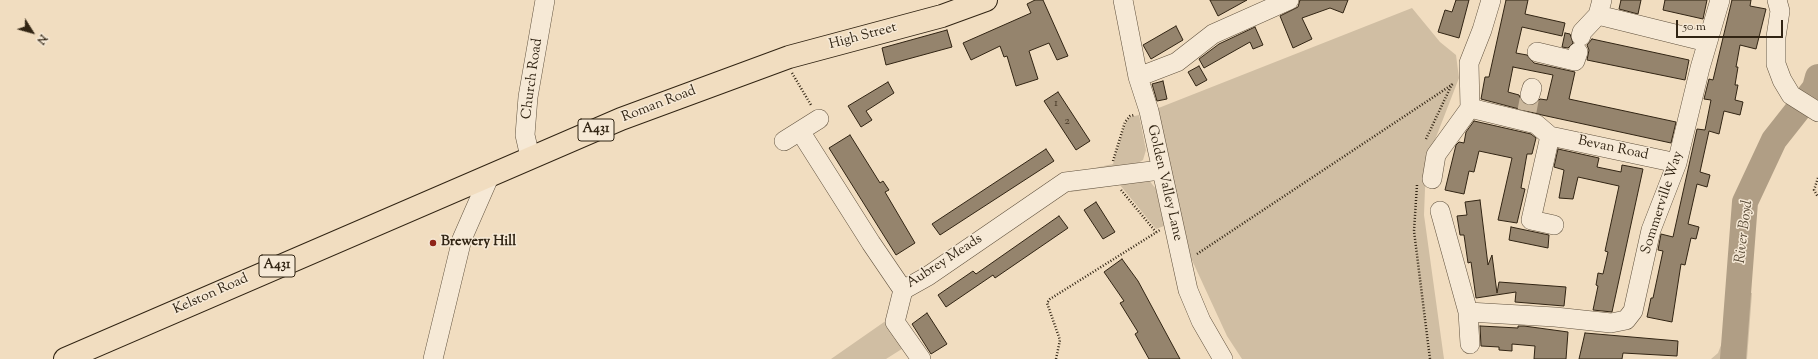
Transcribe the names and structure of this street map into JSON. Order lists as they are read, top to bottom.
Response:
{
  "streets": {
    "main road": [
      "High Street",
      "Roman Road",
      "A431",
      "Kelston Road"
    ],
    "street": [
      "Church Road",
      "Bevan Road",
      "Golden Valley Lane",
      "Sommerville Way",
      "Aubrey Meads"
    ]
  },
  "crossings": [
    ["High Street", "Roman Road"],
    ["Church Road", "Roman Road"],
    ["Roman Road", "Kelston Road"],
    ["Bevan Road", "Sommerville Way"],
    ["Golden Valley Lane", "Aubrey Meads"]
  ],
  "water": ["River Boyd"],
  "places": ["Brewery Hill"],
  "house_numbers": ["1", "2"],
  "scale_bar": "50 m",
  "north": "bottom right"
}
